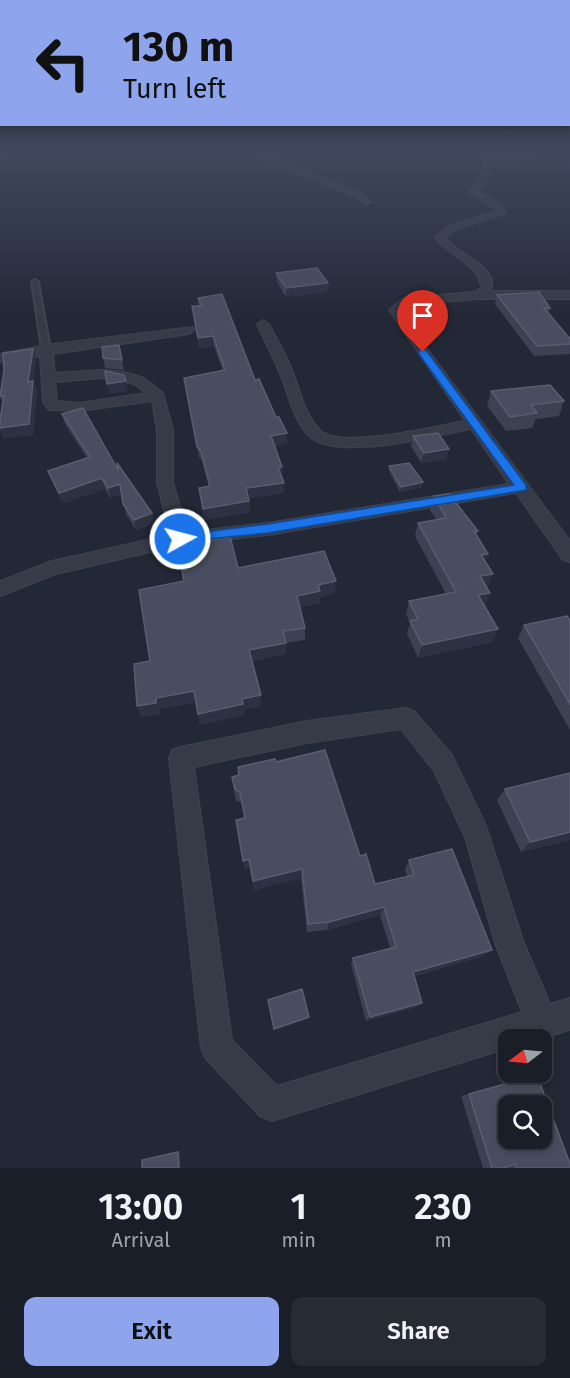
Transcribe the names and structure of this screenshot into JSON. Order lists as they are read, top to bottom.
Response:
{
  "north": "left",
  "page": {
    "turn": ["130 m", "Turn left"],
    "eta": [
      "13:00",
      "Arrival",
      "1",
      "min",
      "230",
      "m"
    ],
    "buttons": ["Exit", "Share"]
  }
}
